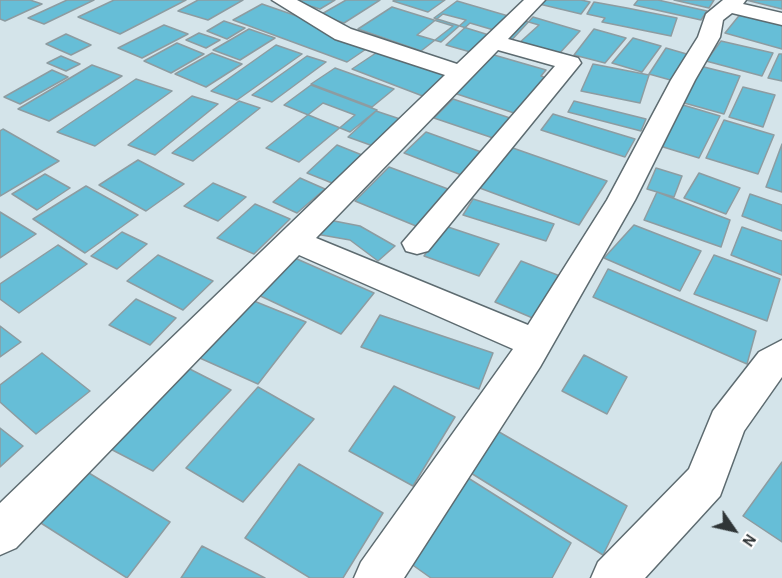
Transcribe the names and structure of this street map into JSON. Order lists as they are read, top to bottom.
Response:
{
  "north": "bottom right"
}
